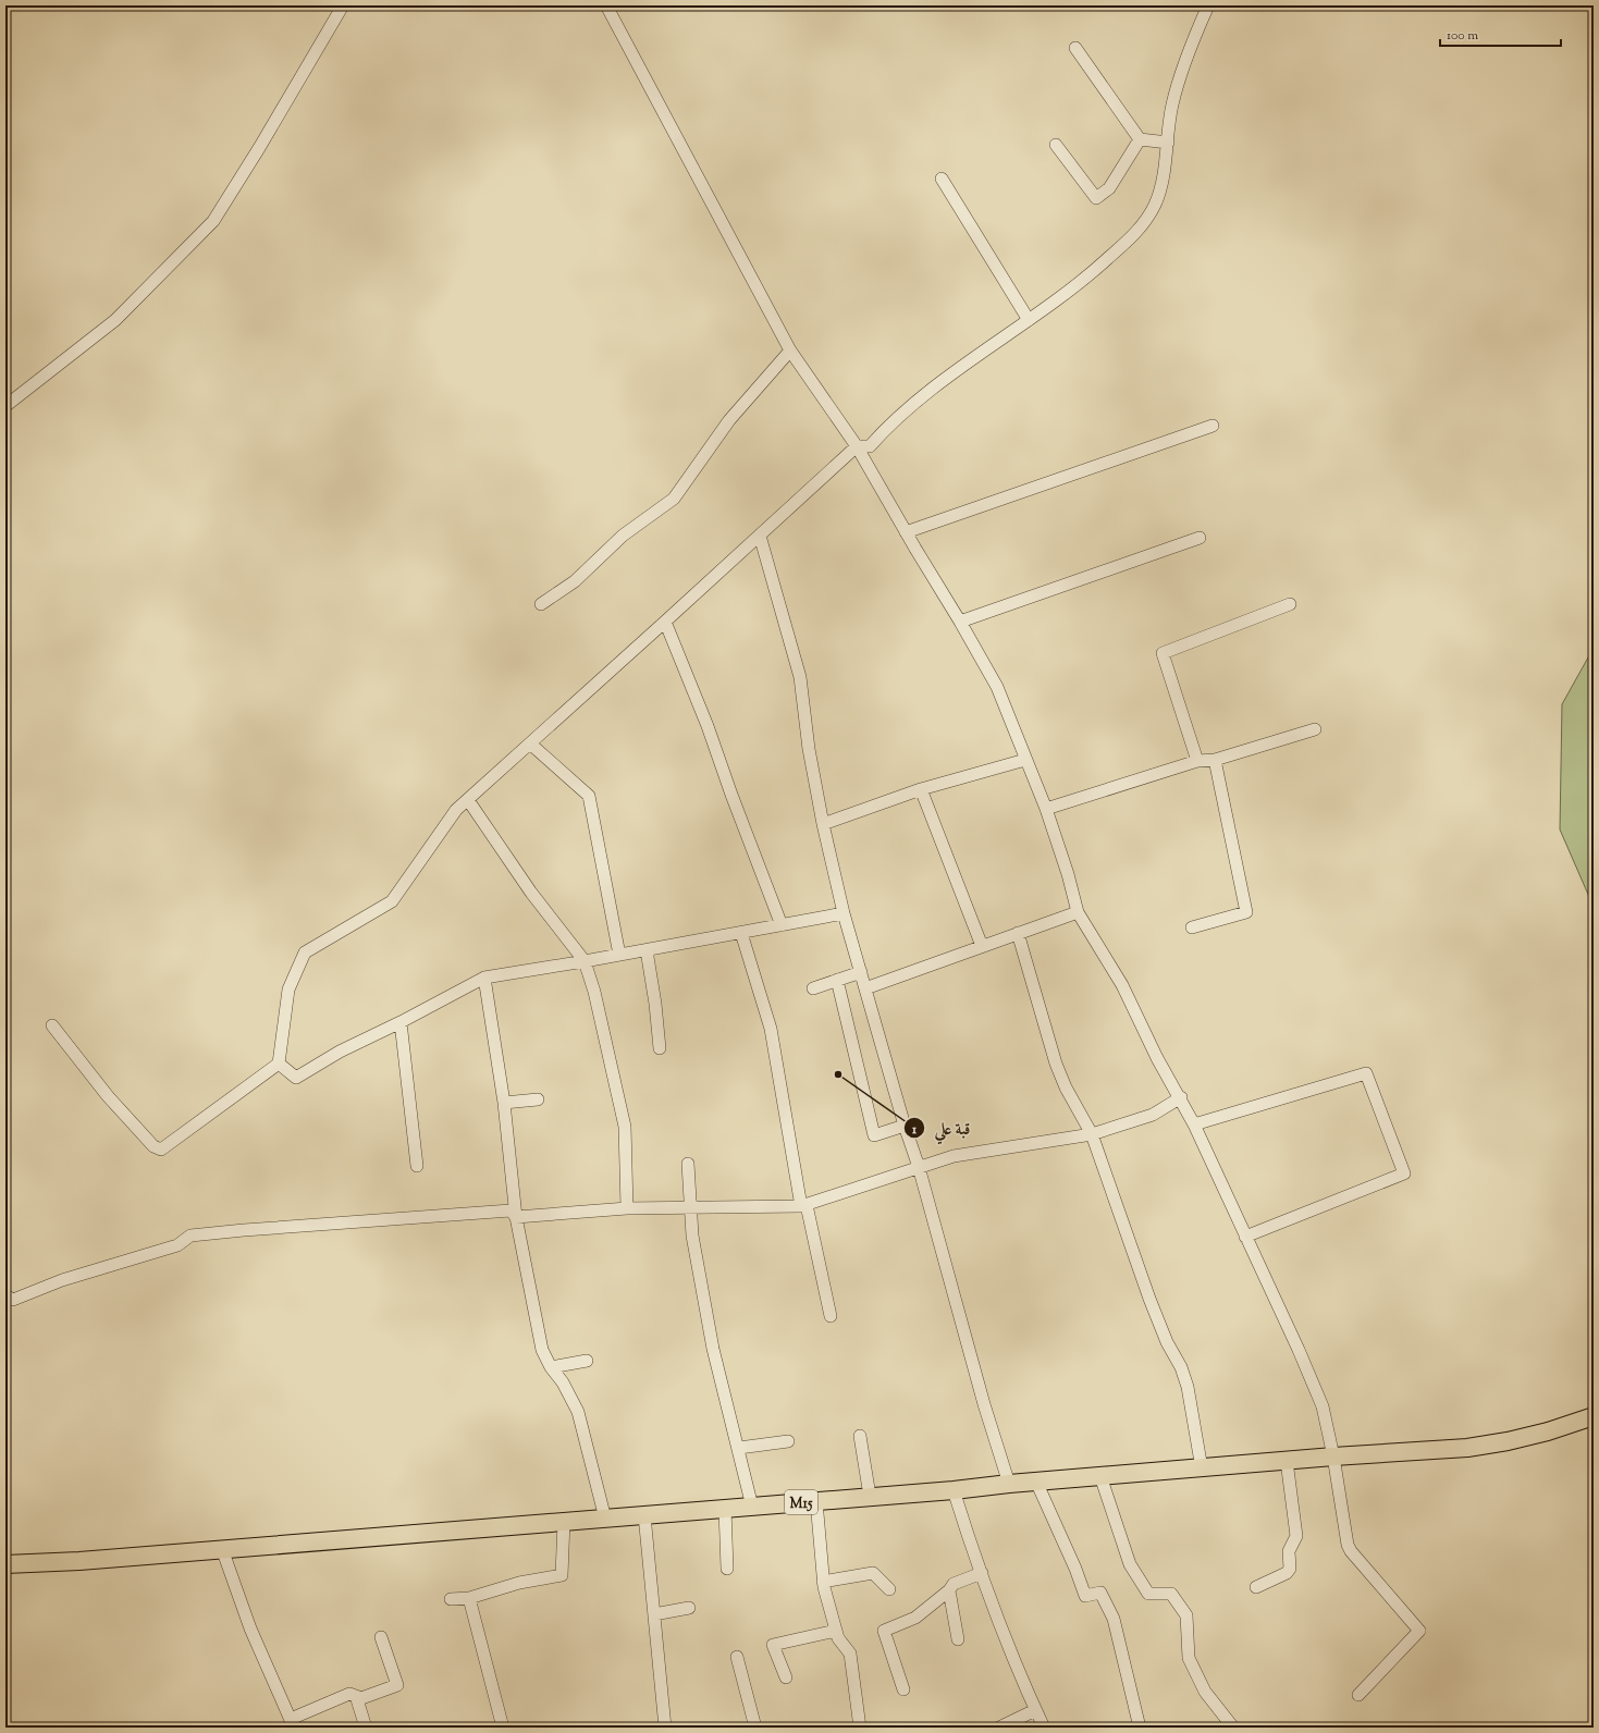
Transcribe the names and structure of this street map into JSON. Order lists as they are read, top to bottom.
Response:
{
  "streets": {
    "highway": ["M15"]
  },
  "places": ["قبة علي"],
  "scale_bar": "100 m"
}
